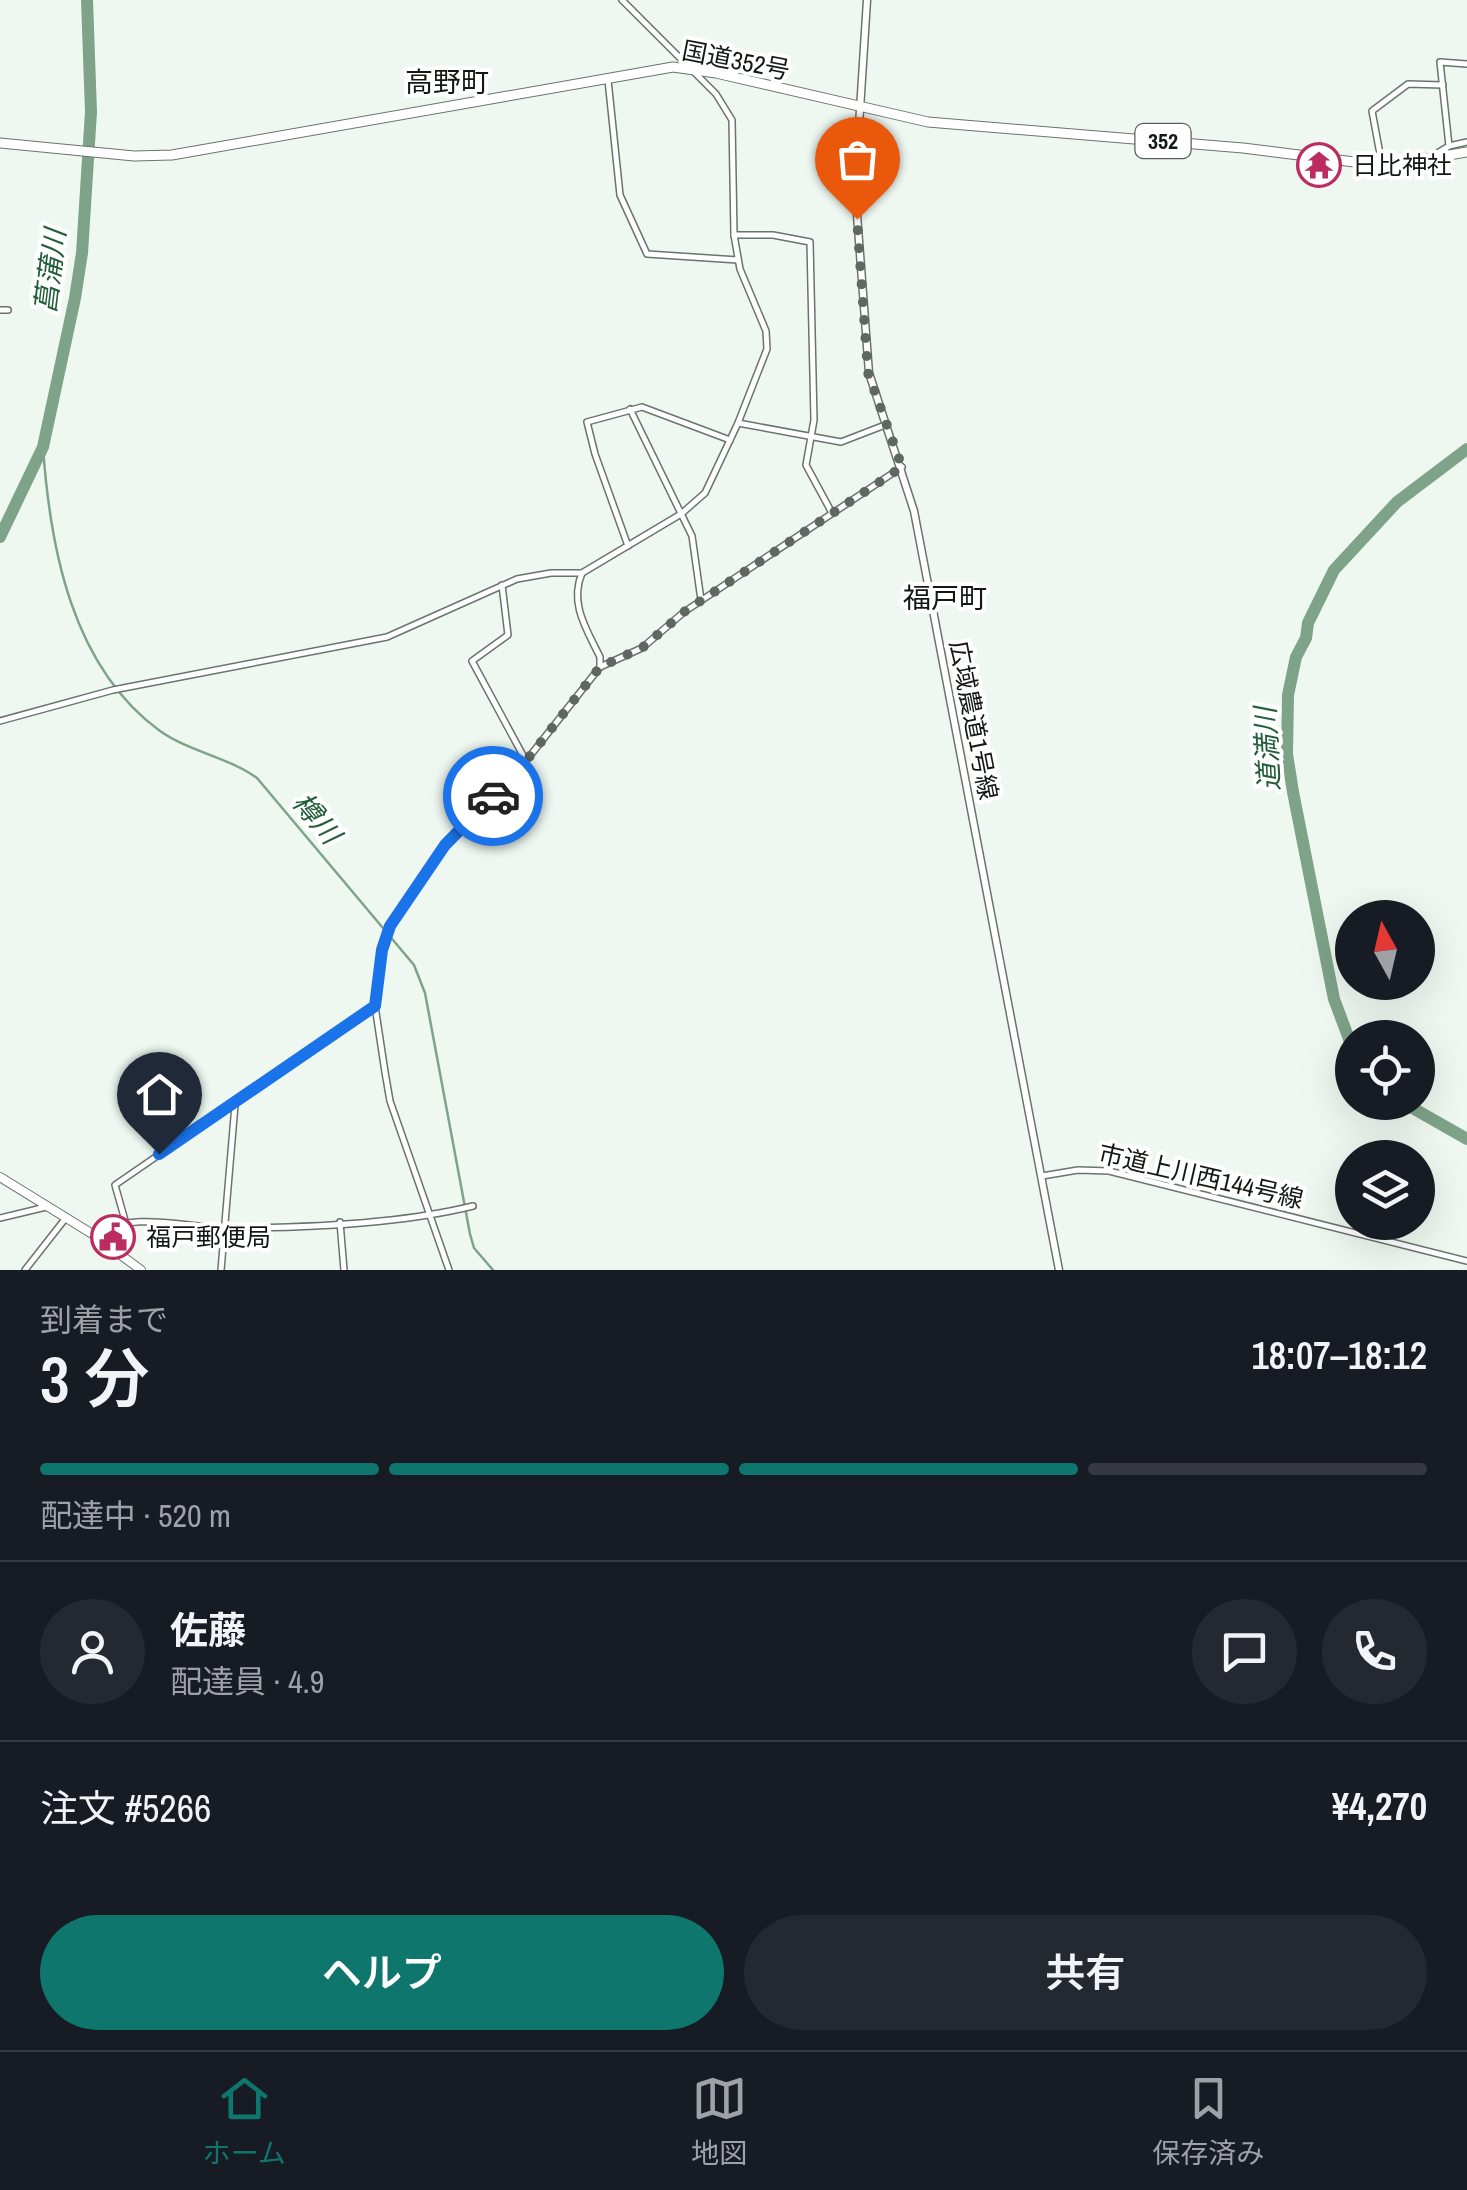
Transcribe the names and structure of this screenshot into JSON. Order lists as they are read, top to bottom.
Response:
{
  "streets": {
    "highway": ["国道352号", "352"],
    "street": ["広域農道1号線", "市道上川西144号線"]
  },
  "crossings": [
    ["国道352号", "広域農道1号線"],
    ["広域農道1号線", "市道上川西144号線"]
  ],
  "districts": ["高野町", "福戸町"],
  "water": ["菖蒲川", "道満川", "樽川"],
  "places": {
    "temple": ["日比神社"],
    "public building": ["福戸郵便局"]
  },
  "north": "top",
  "page": {
    "heading": ["3 分", "到着まで", "18:07–18:12"],
    "panel": [
      "佐藤",
      "配達員 · 4.9",
      "注文 #5266",
      "¥4,270"
    ],
    "bar": "配達中 · 520 m",
    "buttons": ["ヘルプ", "共有"],
    "tabs": ["ホーム", "地図", "保存済み"]
  }
}
